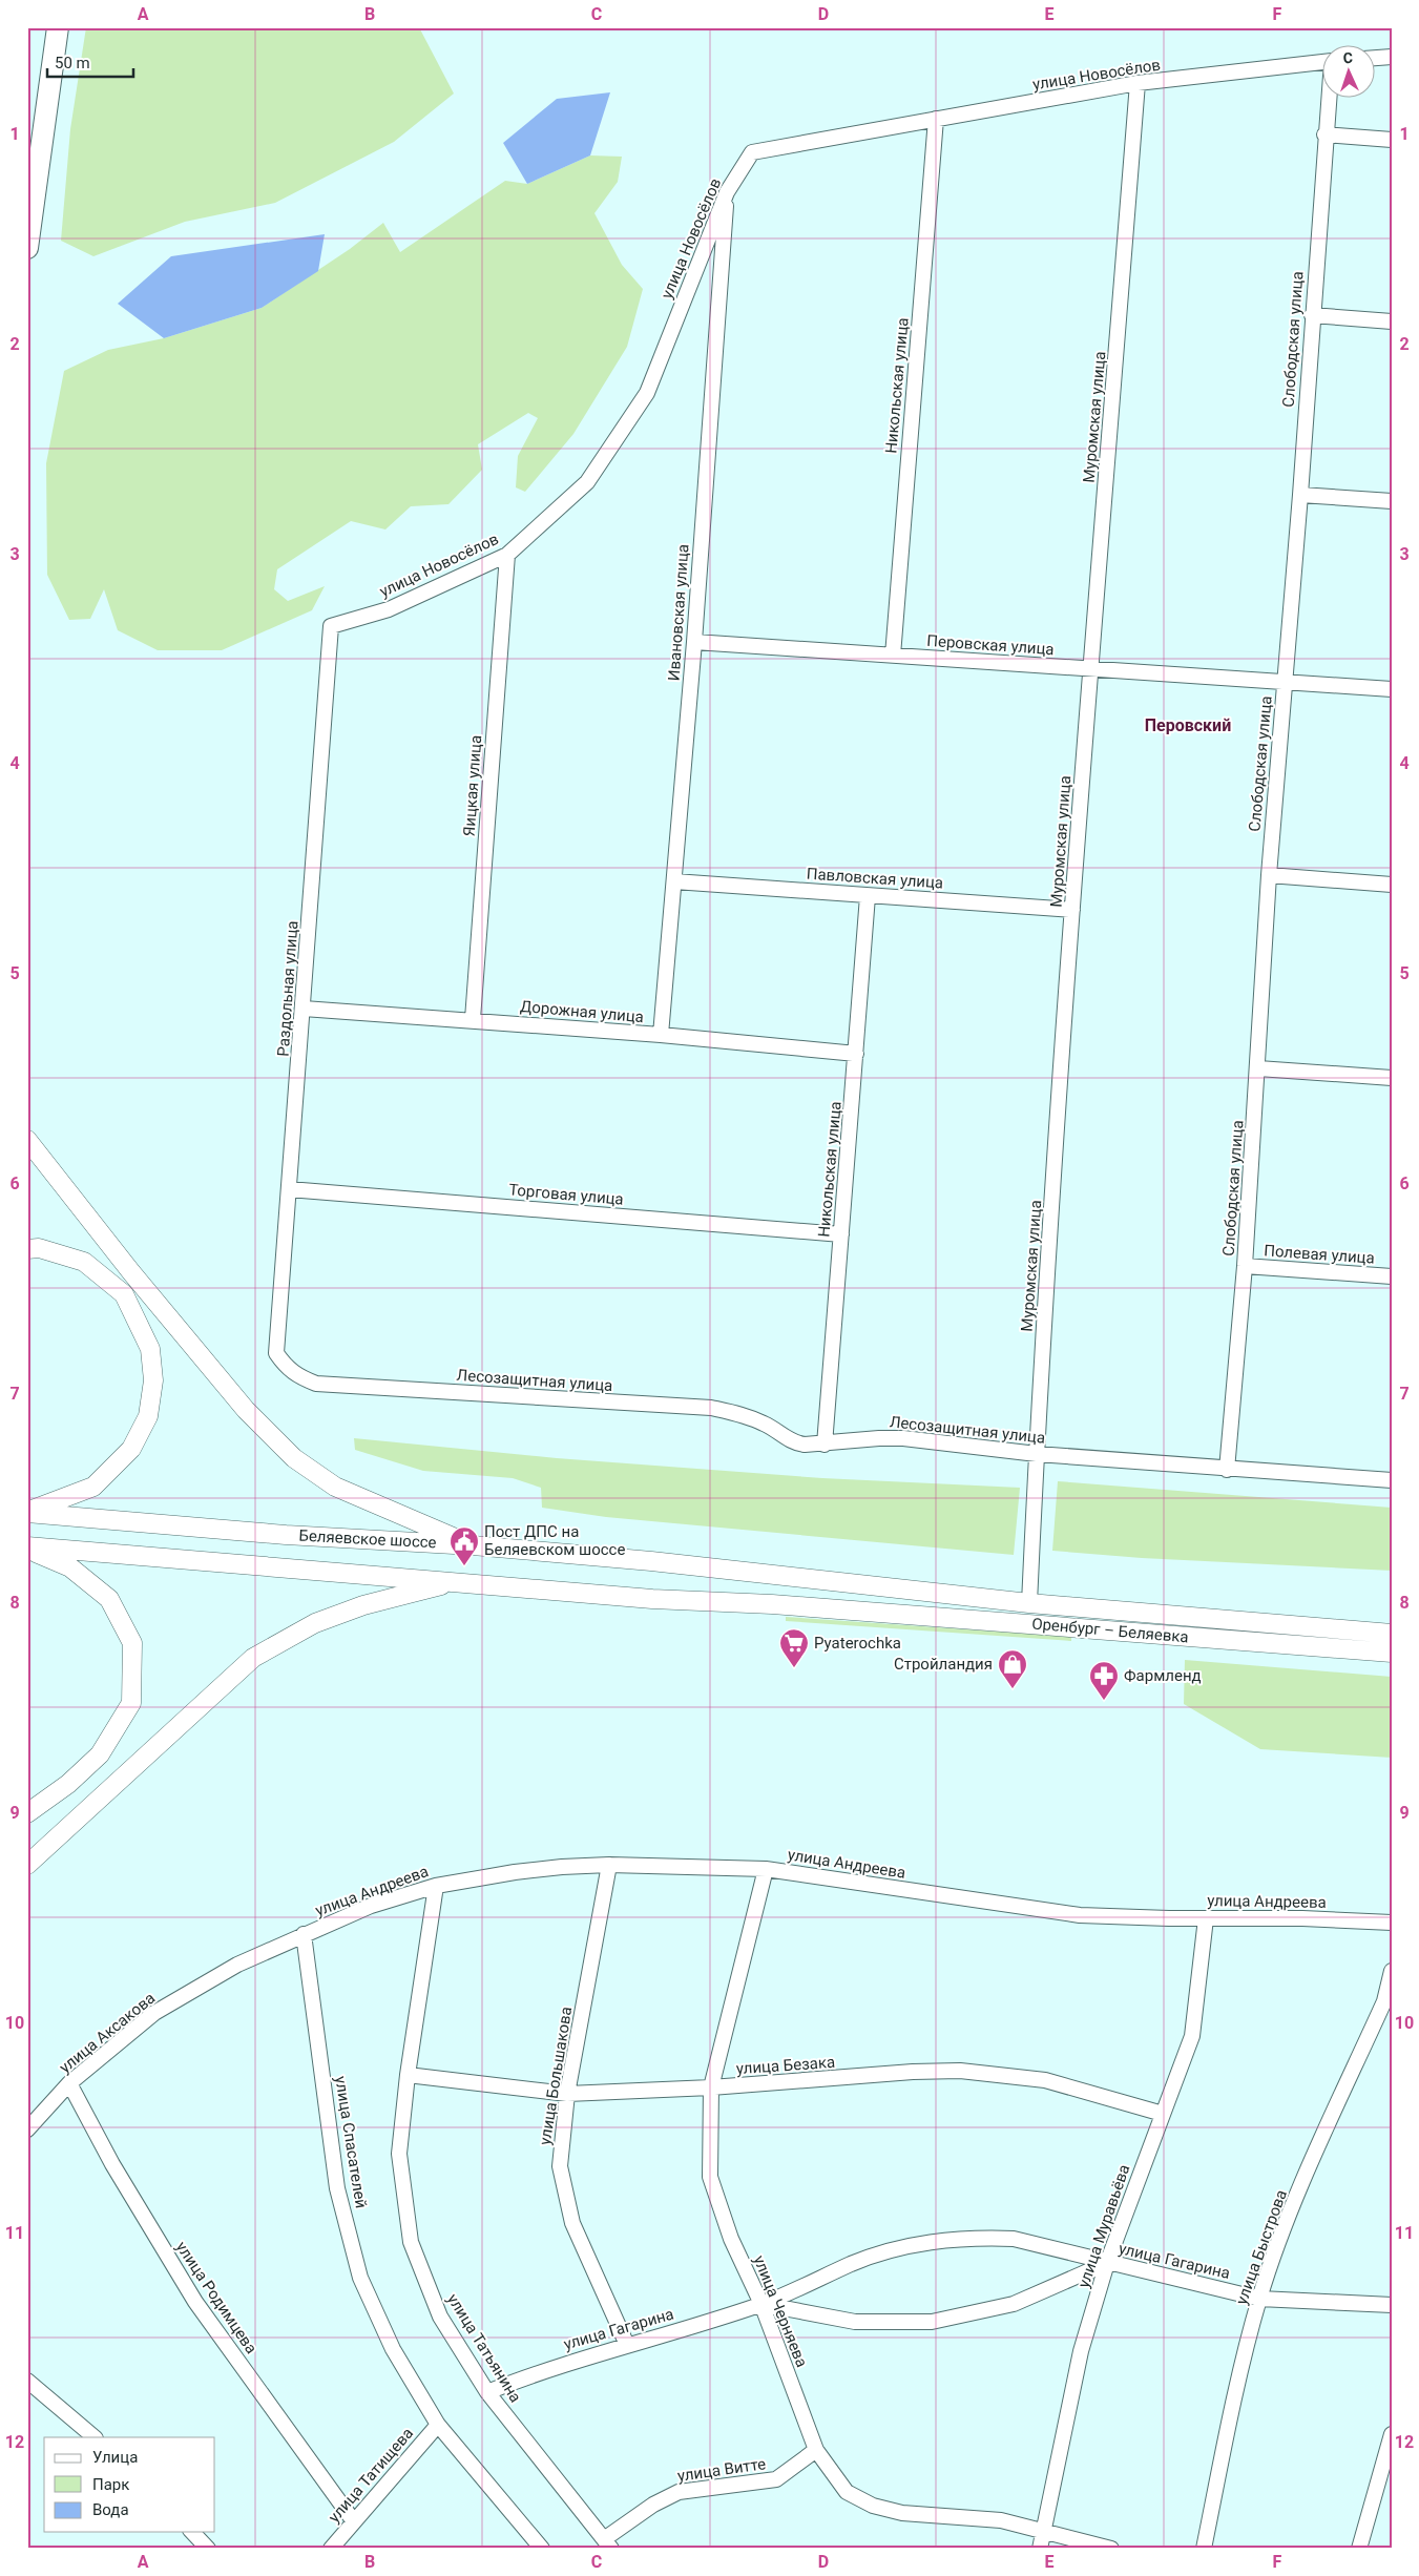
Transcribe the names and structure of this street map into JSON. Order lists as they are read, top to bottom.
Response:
{
  "streets": {
    "main road": ["Беляевское шоссе", "Оренбург – Беляевка"],
    "street": [
      "улица Новосёлов",
      "Слободская улица",
      "Никольская улица",
      "Муромская улица",
      "Ивановская улица",
      "Перовская улица",
      "Яицкая улица",
      "Павловская улица",
      "Раздольная улица",
      "Дорожная улица",
      "Торговая улица",
      "Полевая улица",
      "Лесозащитная улица",
      "улица Андреева",
      "улица Аксакова",
      "улица Безака",
      "улица Большакова",
      "улица Спасателей",
      "улица Муравьёва",
      "улица Быстрова",
      "улица Гагарина",
      "улица Родимцева",
      "улица Черняева",
      "улица Татьянина",
      "улица Витте",
      "улица Татищева"
    ]
  },
  "crossings": [
    ["улица Новосёлов", "Никольская улица"],
    ["улица Новосёлов", "Муромская улица"],
    ["улица Новосёлов", "Ивановская улица"],
    ["улица Новосёлов", "Яицкая улица"],
    ["улица Новосёлов", "Раздольная улица"],
    ["Слободская улица", "Перовская улица"],
    ["Слободская улица", "Полевая улица"],
    ["Слободская улица", "Лесозащитная улица"],
    ["Никольская улица", "Перовская улица"],
    ["Никольская улица", "Павловская улица"],
    ["Никольская улица", "Дорожная улица"],
    ["Никольская улица", "Торговая улица"],
    ["Никольская улица", "Лесозащитная улица"],
    ["Муромская улица", "Перовская улица"],
    ["Муромская улица", "Павловская улица"],
    ["Муромская улица", "Лесозащитная улица"],
    ["Муромская улица", "Оренбург – Беляевка"],
    ["Ивановская улица", "Перовская улица"],
    ["Ивановская улица", "Павловская улица"],
    ["Ивановская улица", "Дорожная улица"],
    ["Яицкая улица", "Дорожная улица"],
    ["Раздольная улица", "Дорожная улица"],
    ["Раздольная улица", "Торговая улица"],
    ["Раздольная улица", "Лесозащитная улица"],
    ["Беляевское шоссе", "Оренбург – Беляевка"],
    ["улица Андреева", "улица Аксакова"],
    ["улица Андреева", "улица Большакова"],
    ["улица Андреева", "улица Спасателей"],
    ["улица Андреева", "улица Муравьёва"],
    ["улица Андреева", "улица Черняева"],
    ["улица Андреева", "улица Татьянина"],
    ["улица Аксакова", "улица Спасателей"],
    ["улица Аксакова", "улица Родимцева"],
    ["улица Безака", "улица Большакова"],
    ["улица Безака", "улица Муравьёва"],
    ["улица Безака", "улица Черняева"],
    ["улица Безака", "улица Татьянина"],
    ["улица Большакова", "улица Гагарина"],
    ["улица Спасателей", "улица Татищева"],
    ["улица Муравьёва", "улица Гагарина"],
    ["улица Муравьёва", "улица Черняева"],
    ["улица Быстрова", "улица Гагарина"],
    ["улица Гагарина", "улица Черняева"],
    ["улица Гагарина", "улица Татьянина"],
    ["улица Родимцева", "улица Татищева"],
    ["улица Черняева", "улица Витте"],
    ["улица Татьянина", "улица Витте"]
  ],
  "districts": ["Перовский"],
  "places": {
    "public building": ["Пост ДПС на Беляевском шоссе"],
    "supermarket": ["Pyaterochka"],
    "shop": ["Стройландия"],
    "pharmacy": ["Фармленд"]
  },
  "legend": ["Улица", "Парк", "Вода"],
  "scale_bar": "50 m",
  "north": "top",
  "grid": {
    "columns": [
      "A",
      "B",
      "C",
      "D",
      "E",
      "F"
    ],
    "rows": [
      "1",
      "2",
      "3",
      "4",
      "5",
      "6",
      "7",
      "8",
      "9",
      "10",
      "11",
      "12"
    ]
  }
}
